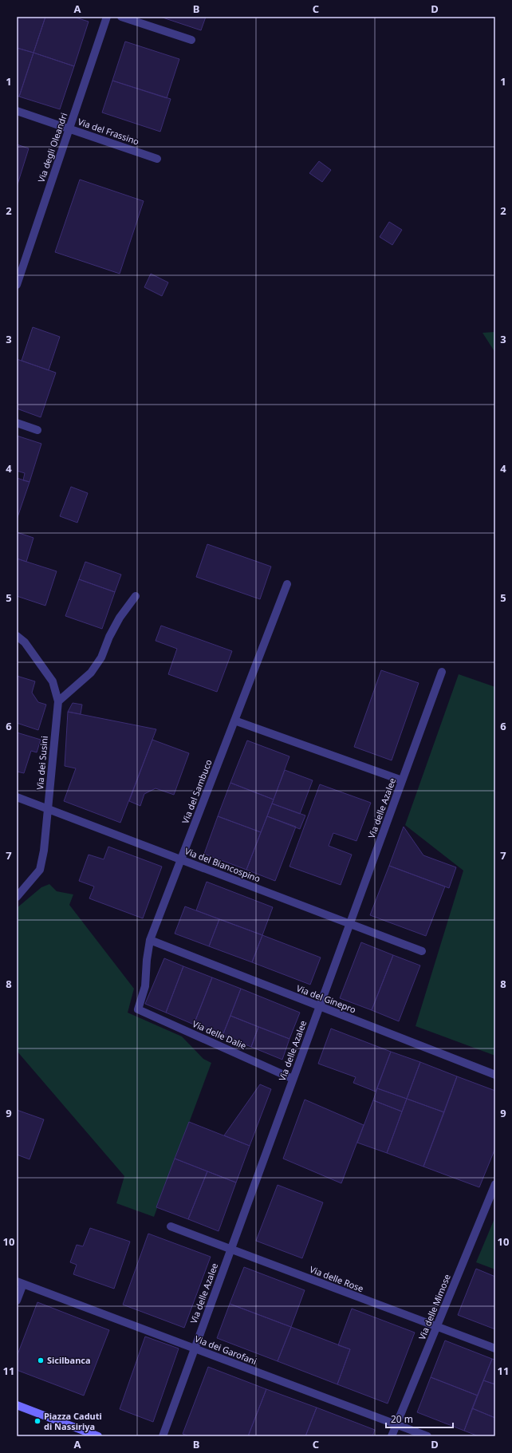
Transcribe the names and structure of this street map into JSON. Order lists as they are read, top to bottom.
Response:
{
  "streets": {
    "street": [
      "Via del Frassino",
      "Via degli Oleandri",
      "Via dei Susini",
      "Via del Sambuco",
      "Via delle Azalee",
      "Via del Biancospino",
      "Via del Ginepro",
      "Via delle Dalie",
      "Via delle Rose",
      "Via delle Mimose",
      "Via dei Garofani"
    ]
  },
  "crossings": [
    ["Via del Frassino", "Via degli Oleandri"],
    ["Via dei Susini", "Via del Biancospino"],
    ["Via del Sambuco", "Via del Biancospino"],
    ["Via del Sambuco", "Via del Ginepro"],
    ["Via del Sambuco", "Via delle Dalie"],
    ["Via delle Azalee", "Via del Biancospino"],
    ["Via delle Azalee", "Via del Ginepro"],
    ["Via delle Azalee", "Via delle Dalie"],
    ["Via delle Azalee", "Via delle Rose"],
    ["Via delle Azalee", "Via dei Garofani"],
    ["Via delle Rose", "Via delle Mimose"],
    ["Via delle Mimose", "Via dei Garofani"]
  ],
  "places": ["Sicilbanca", "Piazza Caduti di Nassiriya"],
  "scale_bar": "20 m",
  "grid": {
    "columns": [
      "A",
      "B",
      "C",
      "D"
    ],
    "rows": [
      "1",
      "2",
      "3",
      "4",
      "5",
      "6",
      "7",
      "8",
      "9",
      "10",
      "11"
    ]
  }
}
